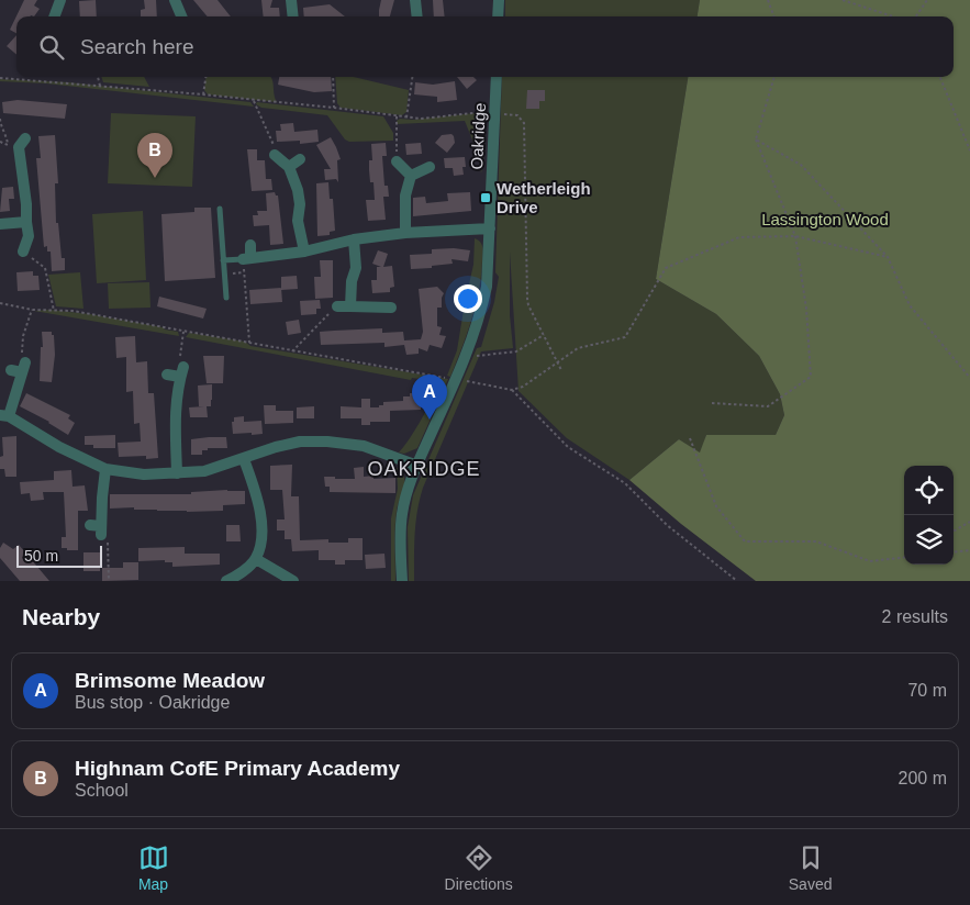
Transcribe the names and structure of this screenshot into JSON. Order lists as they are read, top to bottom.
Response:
{
  "streets": {
    "street": ["Oakridge"]
  },
  "districts": ["OAKRIDGE"],
  "parks": ["Lassington Wood"],
  "places": {
    "transit": ["Wetherleigh Drive"]
  },
  "scale_bar": "50 m",
  "page": {
    "search": "Search here",
    "pins": ["B", "A"],
    "scale": "50 m",
    "heading": ["Nearby", "2 results"],
    "list": [
      {
        "mark": "A",
        "name": "Brimsome Meadow",
        "note": "Bus stop · Oakridge",
        "value": "70 m"
      },
      {
        "mark": "B",
        "name": "Highnam CofE Primary Academy",
        "note": "School",
        "value": "200 m"
      }
    ],
    "nav": ["Map", "Directions", "Saved"]
  }
}
